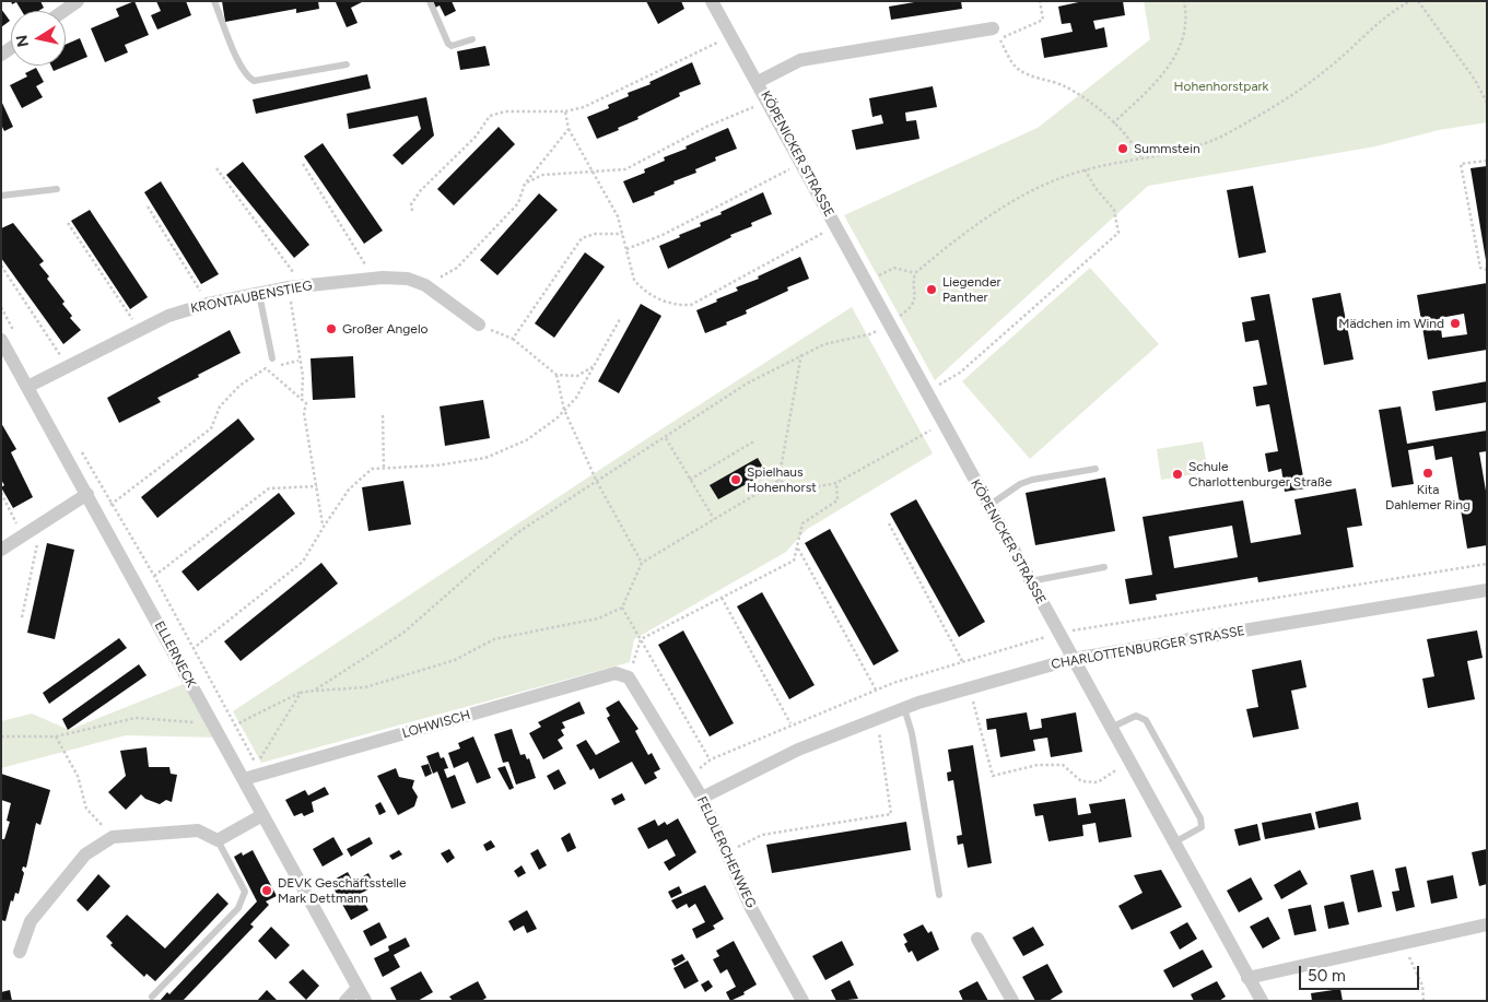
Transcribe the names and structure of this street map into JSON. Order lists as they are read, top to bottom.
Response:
{
  "streets": {
    "street": [
      "KÖPENICKER STRASSE",
      "KRONTAUBENSTIEG",
      "CHARLOTTENBURGER STRASSE",
      "ELLERNECK",
      "LOHWISCH",
      "FELDLERCHENWEG"
    ]
  },
  "crossings": [
    ["KÖPENICKER STRASSE", "CHARLOTTENBURGER STRASSE"],
    ["KRONTAUBENSTIEG", "ELLERNECK"],
    ["CHARLOTTENBURGER STRASSE", "FELDLERCHENWEG"],
    ["ELLERNECK", "LOHWISCH"],
    ["LOHWISCH", "FELDLERCHENWEG"]
  ],
  "parks": ["Hohenhorstpark"],
  "places": [
    "Summstein",
    "Liegender Panther",
    "Mädchen im Wind",
    "Großer Angelo",
    "Kita Dahlemer Ring",
    "Schule Charlottenburger Straße",
    "Spielhaus Hohenhorst",
    "DEVK Geschäftsstelle Mark Dettmann"
  ],
  "scale_bar": "50 m",
  "north": "left"
}
